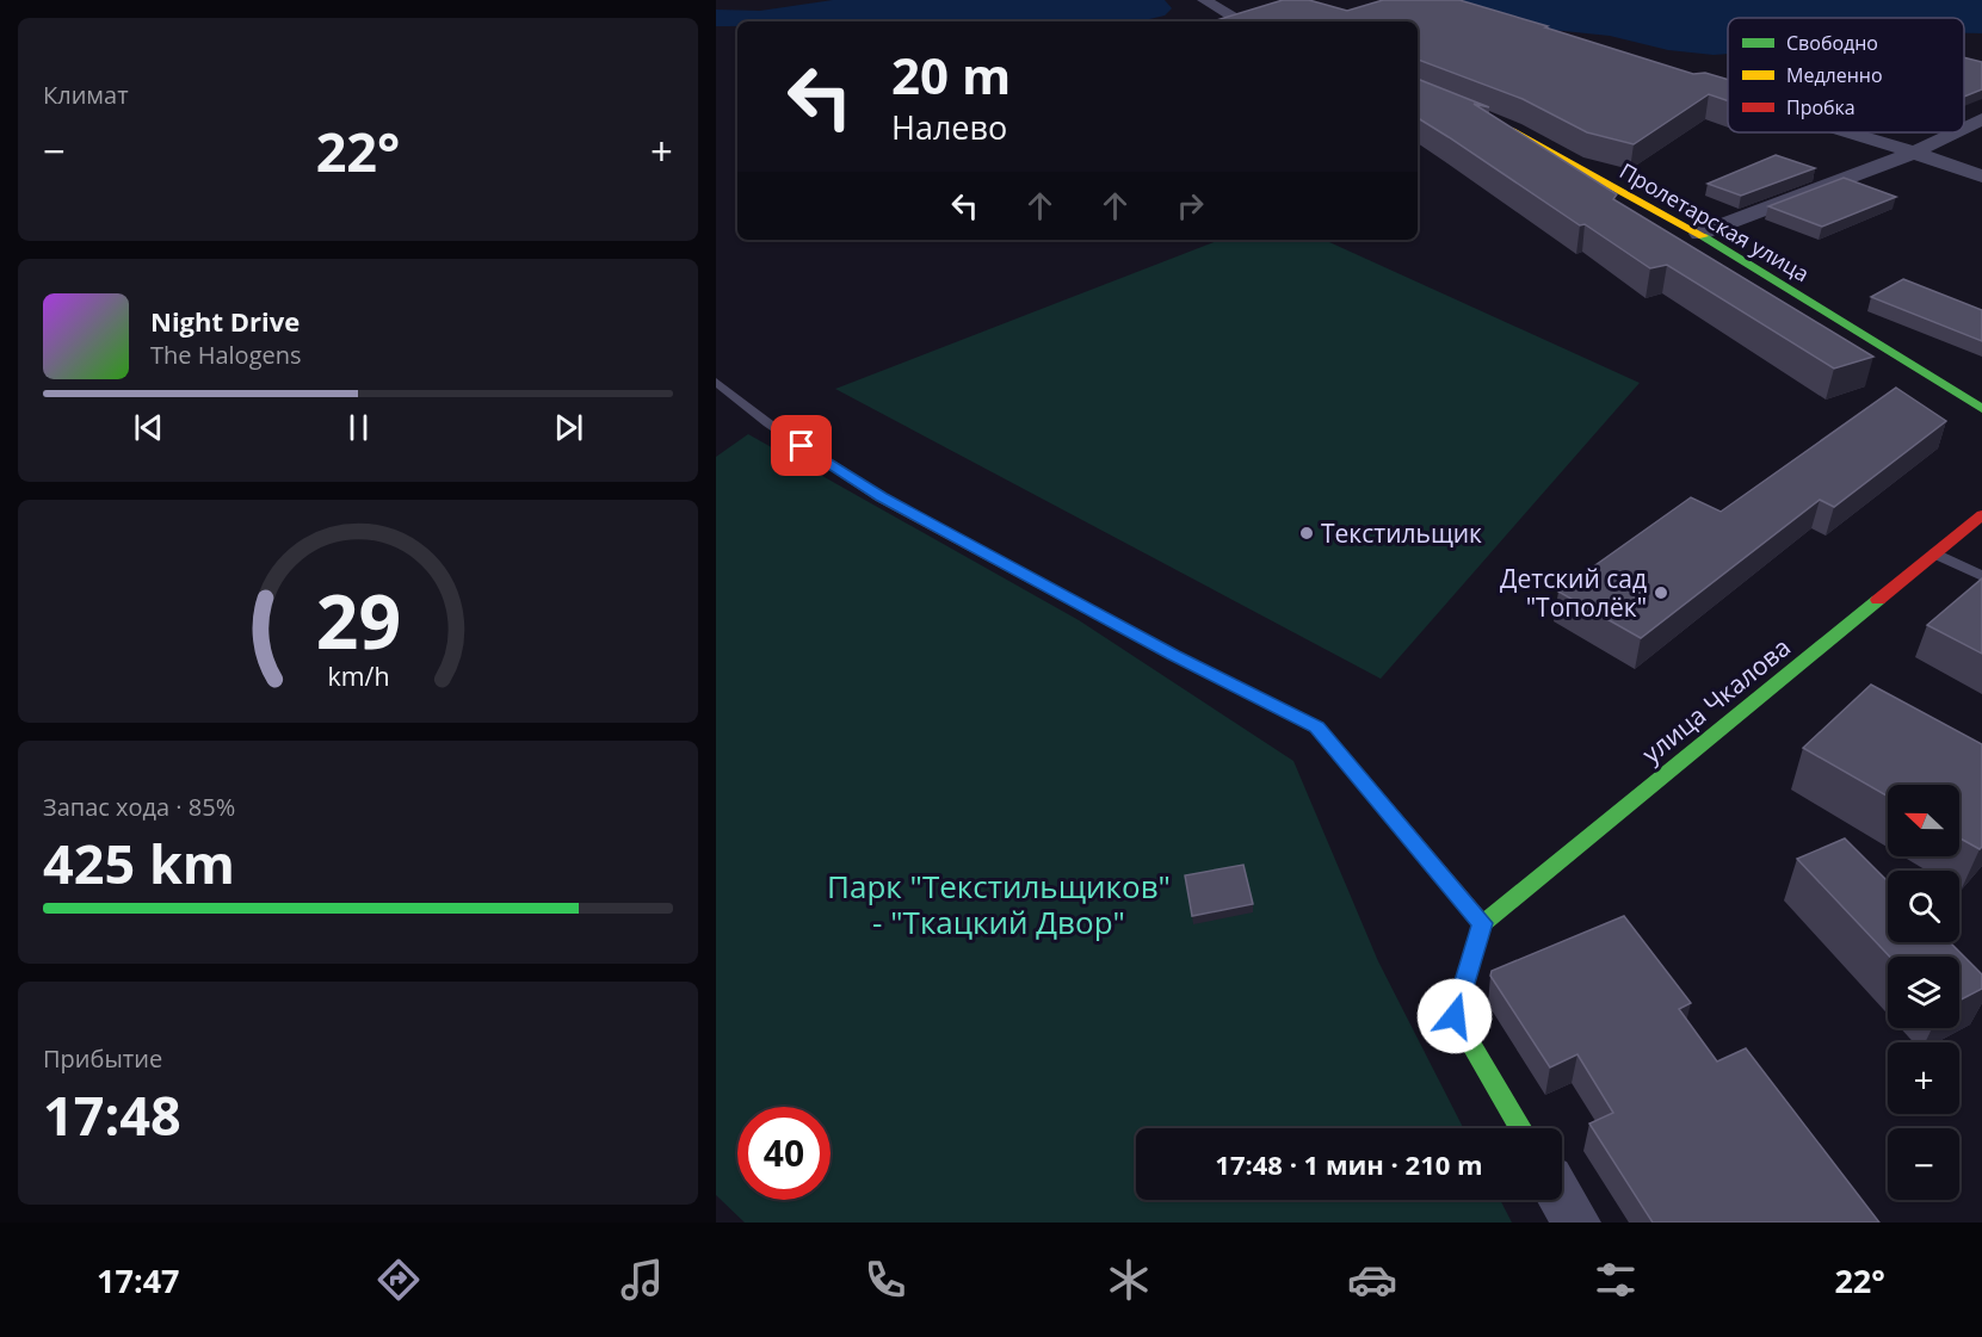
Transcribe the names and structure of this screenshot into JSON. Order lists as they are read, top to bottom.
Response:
{
  "streets": {
    "street": ["Пролетарская улица", "улица Чкалова"]
  },
  "parks": ["Парк \"Текстильщиков\" - \"Ткацкий Двор\""],
  "places": ["Текстильщик", "Детский сад \"Тополёк\""],
  "legend": ["Свободно", "Медленно", "Пробка"],
  "north": "left",
  "page": {
    "tile": [
      "Климат",
      ["Запас хода · 85%", "425 km"],
      ["Прибытие", "17:48"]
    ],
    "turn": ["20 m", "Налево"],
    "heat": ["−", "22°", "+"],
    "song": ["Night Drive", "The Halogens"],
    "map_buttons": ["+", "−"],
    "limit": "40",
    "trip": "17:48 · 1 мин · 210 m",
    "tabs": ["17:47", "22°"],
    "gauge": ["29", "km/h"]
  }
}
